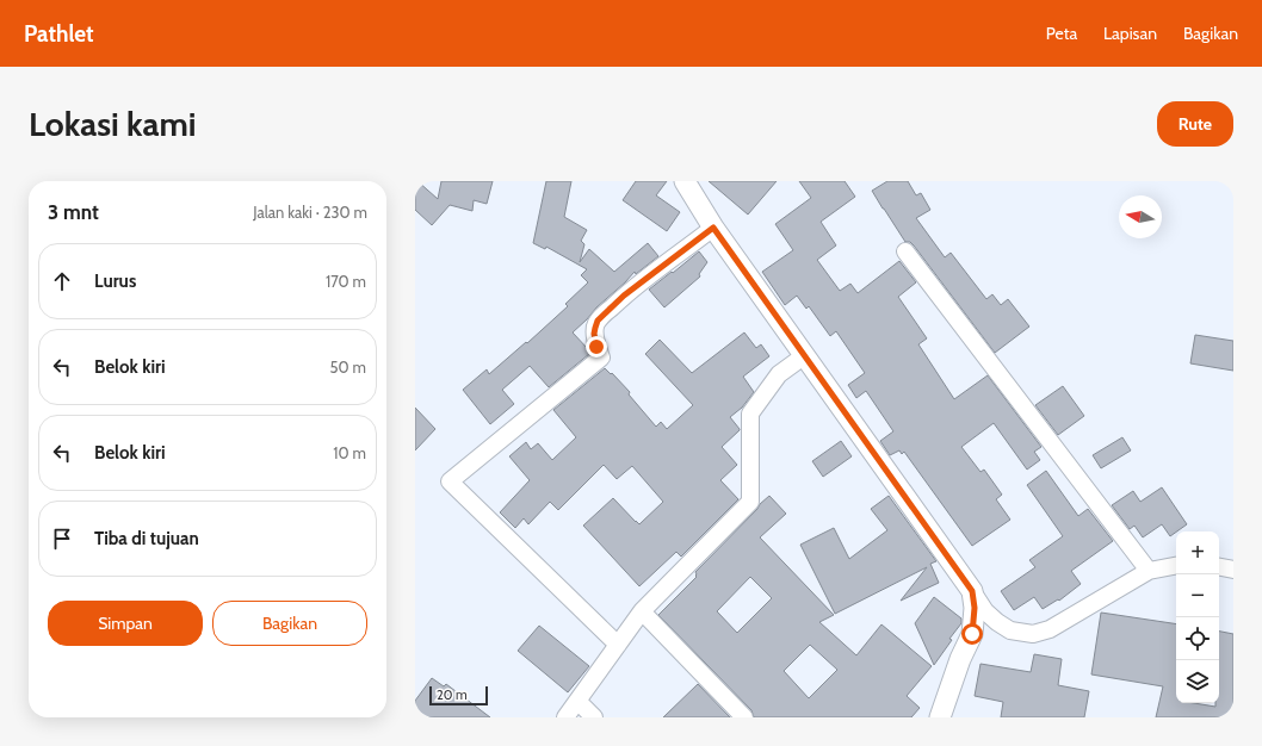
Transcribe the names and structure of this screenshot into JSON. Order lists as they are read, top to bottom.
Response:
{
  "scale_bar": "20 m",
  "north": "left",
  "page": {
    "header": "Pathlet",
    "nav": ["Peta", "Lapisan", "Bagikan"],
    "buttons": [
      "Rute",
      ["Simpan", "Bagikan"]
    ],
    "title": "Lokasi kami",
    "heading": ["3 mnt", "Jalan kaki · 230 m"],
    "list": [
      ["Lurus", "170 m"],
      ["Belok kiri", "50 m"],
      ["Belok kiri", "10 m"],
      "Tiba di tujuan"
    ],
    "map_buttons": ["+", "−"],
    "scale": "20 m"
  }
}
